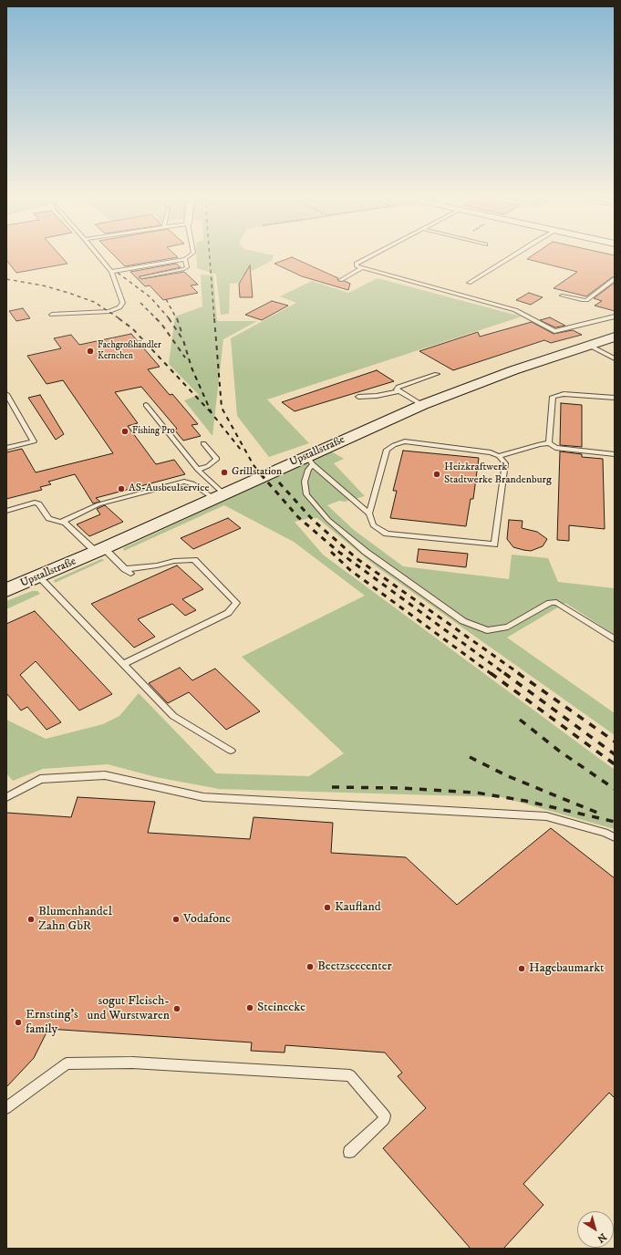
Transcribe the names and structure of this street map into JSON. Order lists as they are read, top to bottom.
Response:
{
  "streets": {
    "street": ["Upstallstraße"]
  },
  "places": [
    "Fachgroßhändler Kernchen",
    "Fishing Pro",
    "Grillstation",
    "Heizkraftwerk Stadtwerke Brandenburg",
    "AS-Ausbeulservice",
    "Kaufland",
    "Blumenhandel Zahn GbR",
    "Vodafone",
    "Beetzseecenter",
    "Hagebaumarkt",
    "Steinecke",
    "sogut Fleisch- und Wurstwaren",
    "Ernsting's family"
  ],
  "north": "bottom right"
}
